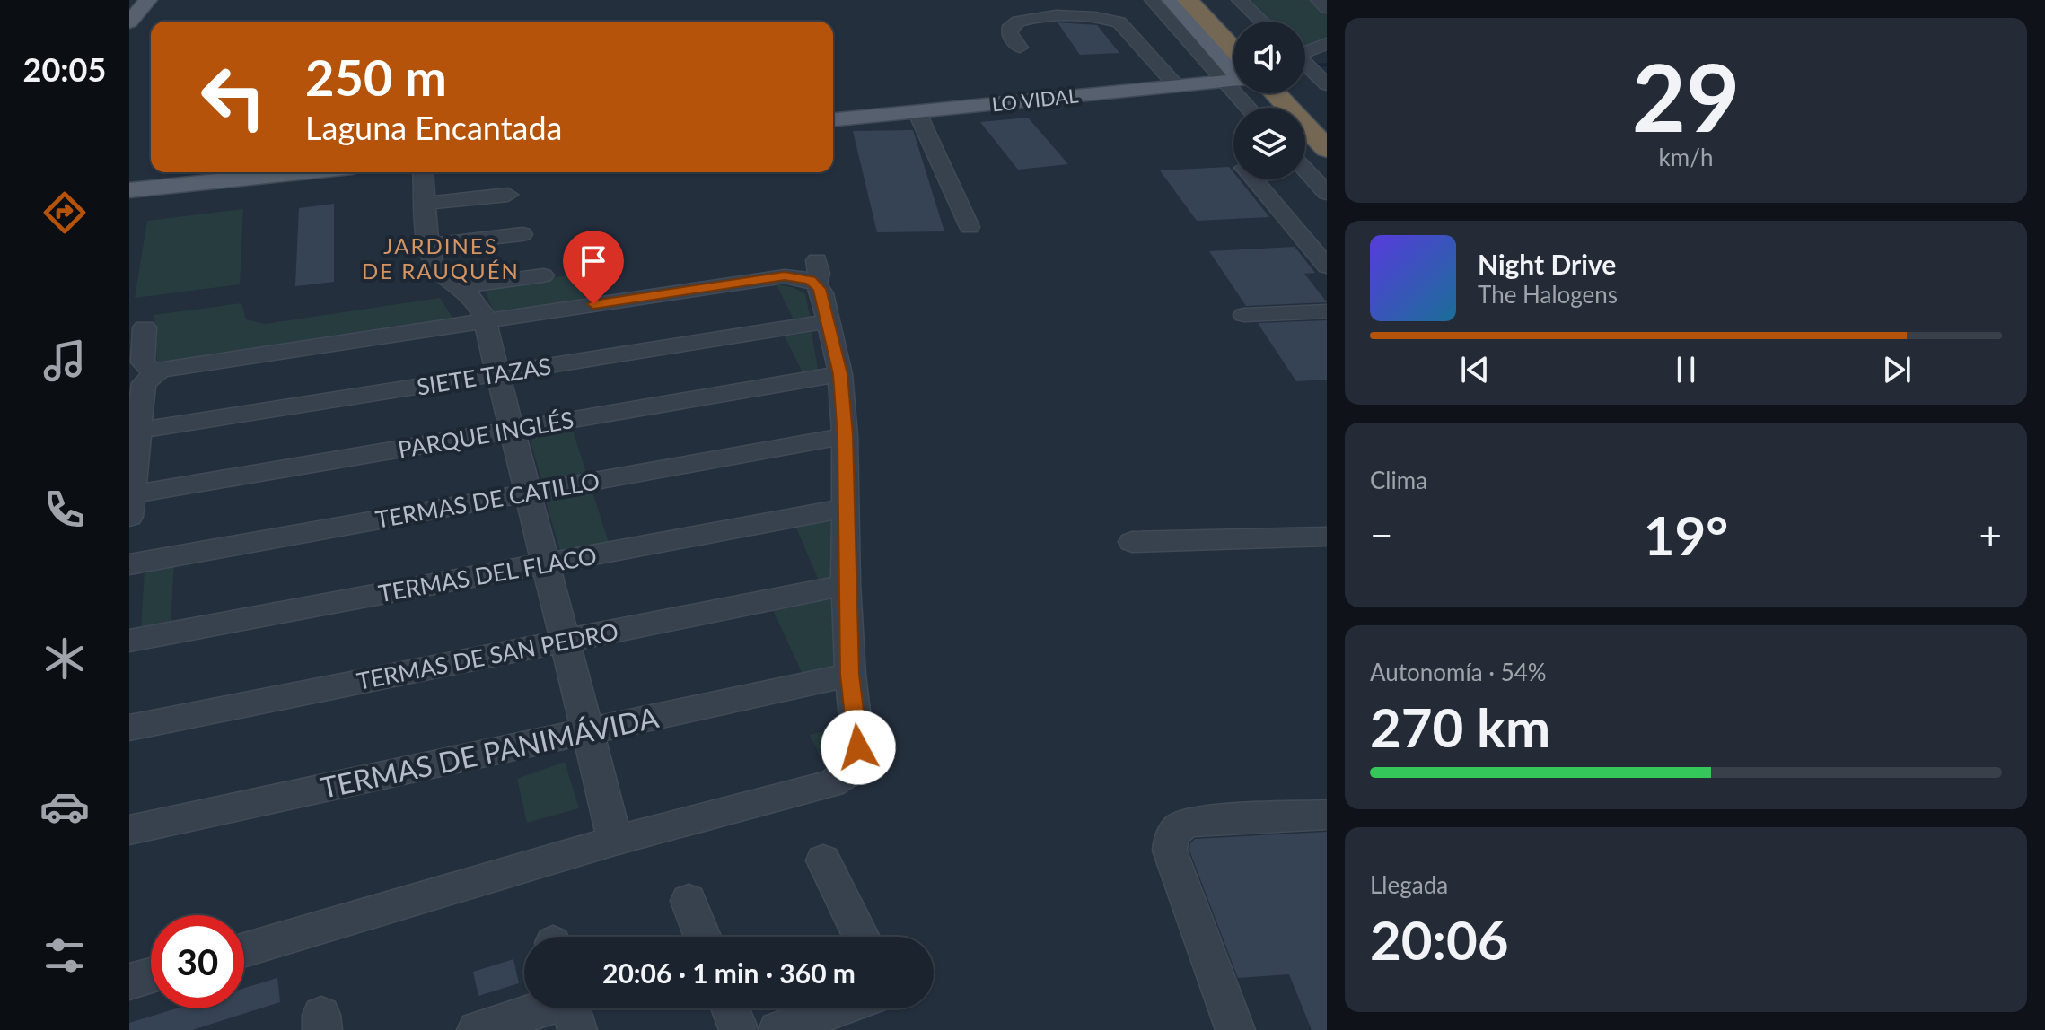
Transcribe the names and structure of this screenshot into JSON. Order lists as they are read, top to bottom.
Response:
{
  "streets": {
    "main road": ["LO VIDAL"],
    "street": [
      "SIETE TAZAS",
      "PARQUE INGLÉS",
      "TERMAS DE CATILLO",
      "TERMAS DEL FLACO",
      "TERMAS DE SAN PEDRO",
      "TERMAS DE PANIMÁVIDA"
    ]
  },
  "districts": ["JARDINES DE RAUQUÉN"],
  "page": {
    "tabs": "20:05",
    "tile": [
      ["29", "km/h"],
      "Clima",
      ["Autonomía · 54%", "270 km"],
      ["Llegada", "20:06"]
    ],
    "turn": ["250 m", "Laguna Encantada"],
    "song": ["Night Drive", "The Halogens"],
    "heat": ["−", "19°", "+"],
    "limit": "30",
    "trip": "20:06 · 1 min · 360 m"
  }
}
